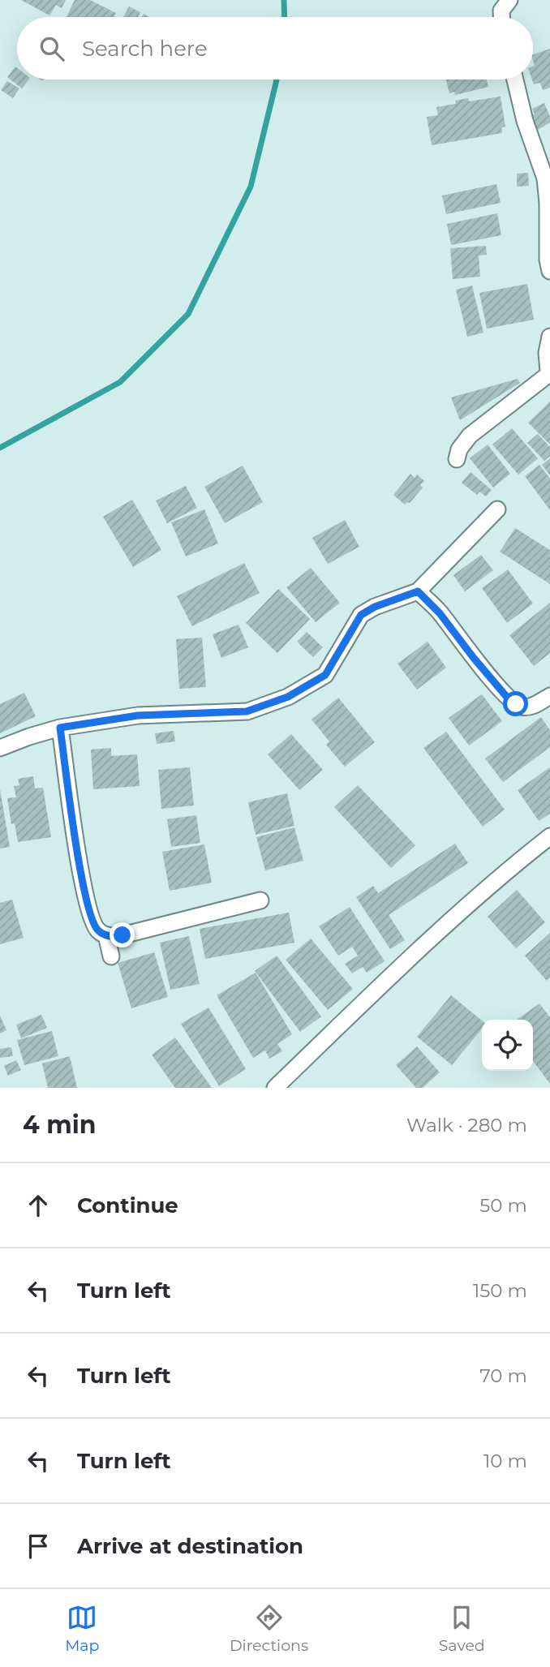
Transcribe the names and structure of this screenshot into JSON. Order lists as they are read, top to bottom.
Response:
{
  "page": {
    "search": "Search here",
    "heading": ["4 min", "Walk · 280 m"],
    "list": [
      ["Continue", "50 m"],
      ["Turn left", "150 m"],
      ["Turn left", "70 m"],
      ["Turn left", "10 m"],
      "Arrive at destination"
    ],
    "nav": ["Map", "Directions", "Saved"]
  }
}
